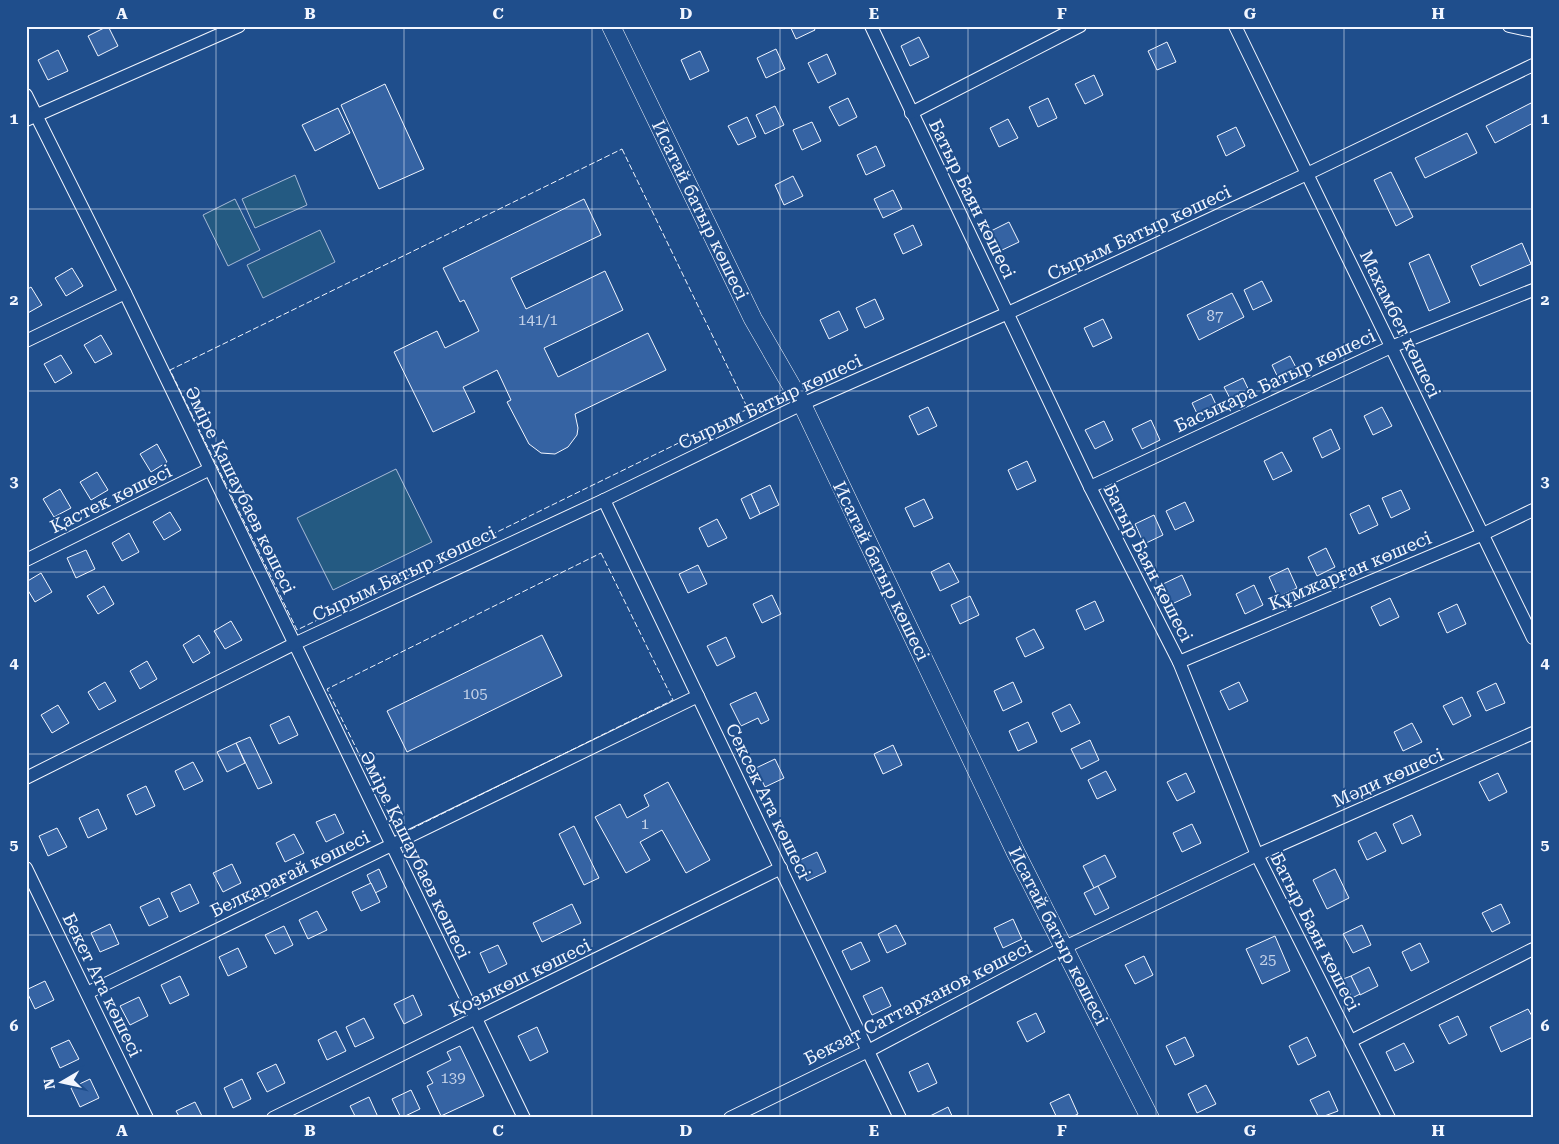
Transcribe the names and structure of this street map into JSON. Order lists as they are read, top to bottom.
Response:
{
  "streets": {
    "street": [
      "Батыр Баян көшесі",
      "Исатай батыр көшесі",
      "Сырым Батыр көшесі",
      "Махамбет көшесі",
      "Басықара Батыр көшесі",
      "Әміре Қашаубаев көшесі",
      "Қастек көшесі",
      "Құмжарған көшесі",
      "Мәди көшесі",
      "Сексек Ата көшесі",
      "Белқарағай көшесі",
      "Қозыкөш көшесі",
      "Бекет Ата көшесі",
      "Бекзат Саттарханов көшесі"
    ]
  },
  "crossings": [
    ["Батыр Баян көшесі", "Сырым Батыр көшесі"],
    ["Батыр Баян көшесі", "Басықара Батыр көшесі"],
    ["Батыр Баян көшесі", "Құмжарған көшесі"],
    ["Батыр Баян көшесі", "Мәди көшесі"],
    ["Батыр Баян көшесі", "Бекзат Саттарханов көшесі"],
    ["Исатай батыр көшесі", "Сырым Батыр көшесі"],
    ["Исатай батыр көшесі", "Бекзат Саттарханов көшесі"],
    ["Сырым Батыр көшесі", "Махамбет көшесі"],
    ["Сырым Батыр көшесі", "Әміре Қашаубаев көшесі"],
    ["Сырым Батыр көшесі", "Сексек Ата көшесі"],
    ["Махамбет көшесі", "Басықара Батыр көшесі"],
    ["Махамбет көшесі", "Құмжарған көшесі"],
    ["Әміре Қашаубаев көшесі", "Қастек көшесі"],
    ["Әміре Қашаубаев көшесі", "Белқарағай көшесі"],
    ["Әміре Қашаубаев көшесі", "Қозыкөш көшесі"],
    ["Мәди көшесі", "Бекзат Саттарханов көшесі"],
    ["Сексек Ата көшесі", "Белқарағай көшесі"],
    ["Сексек Ата көшесі", "Қозыкөш көшесі"],
    ["Сексек Ата көшесі", "Бекзат Саттарханов көшесі"],
    ["Белқарағай көшесі", "Бекет Ата көшесі"]
  ],
  "house_numbers": [
    "87",
    "141/1",
    "105",
    "1",
    "25",
    "139"
  ],
  "north": "left",
  "grid": {
    "columns": [
      "A",
      "B",
      "C",
      "D",
      "E",
      "F",
      "G",
      "H"
    ],
    "rows": [
      "1",
      "2",
      "3",
      "4",
      "5",
      "6"
    ]
  }
}
